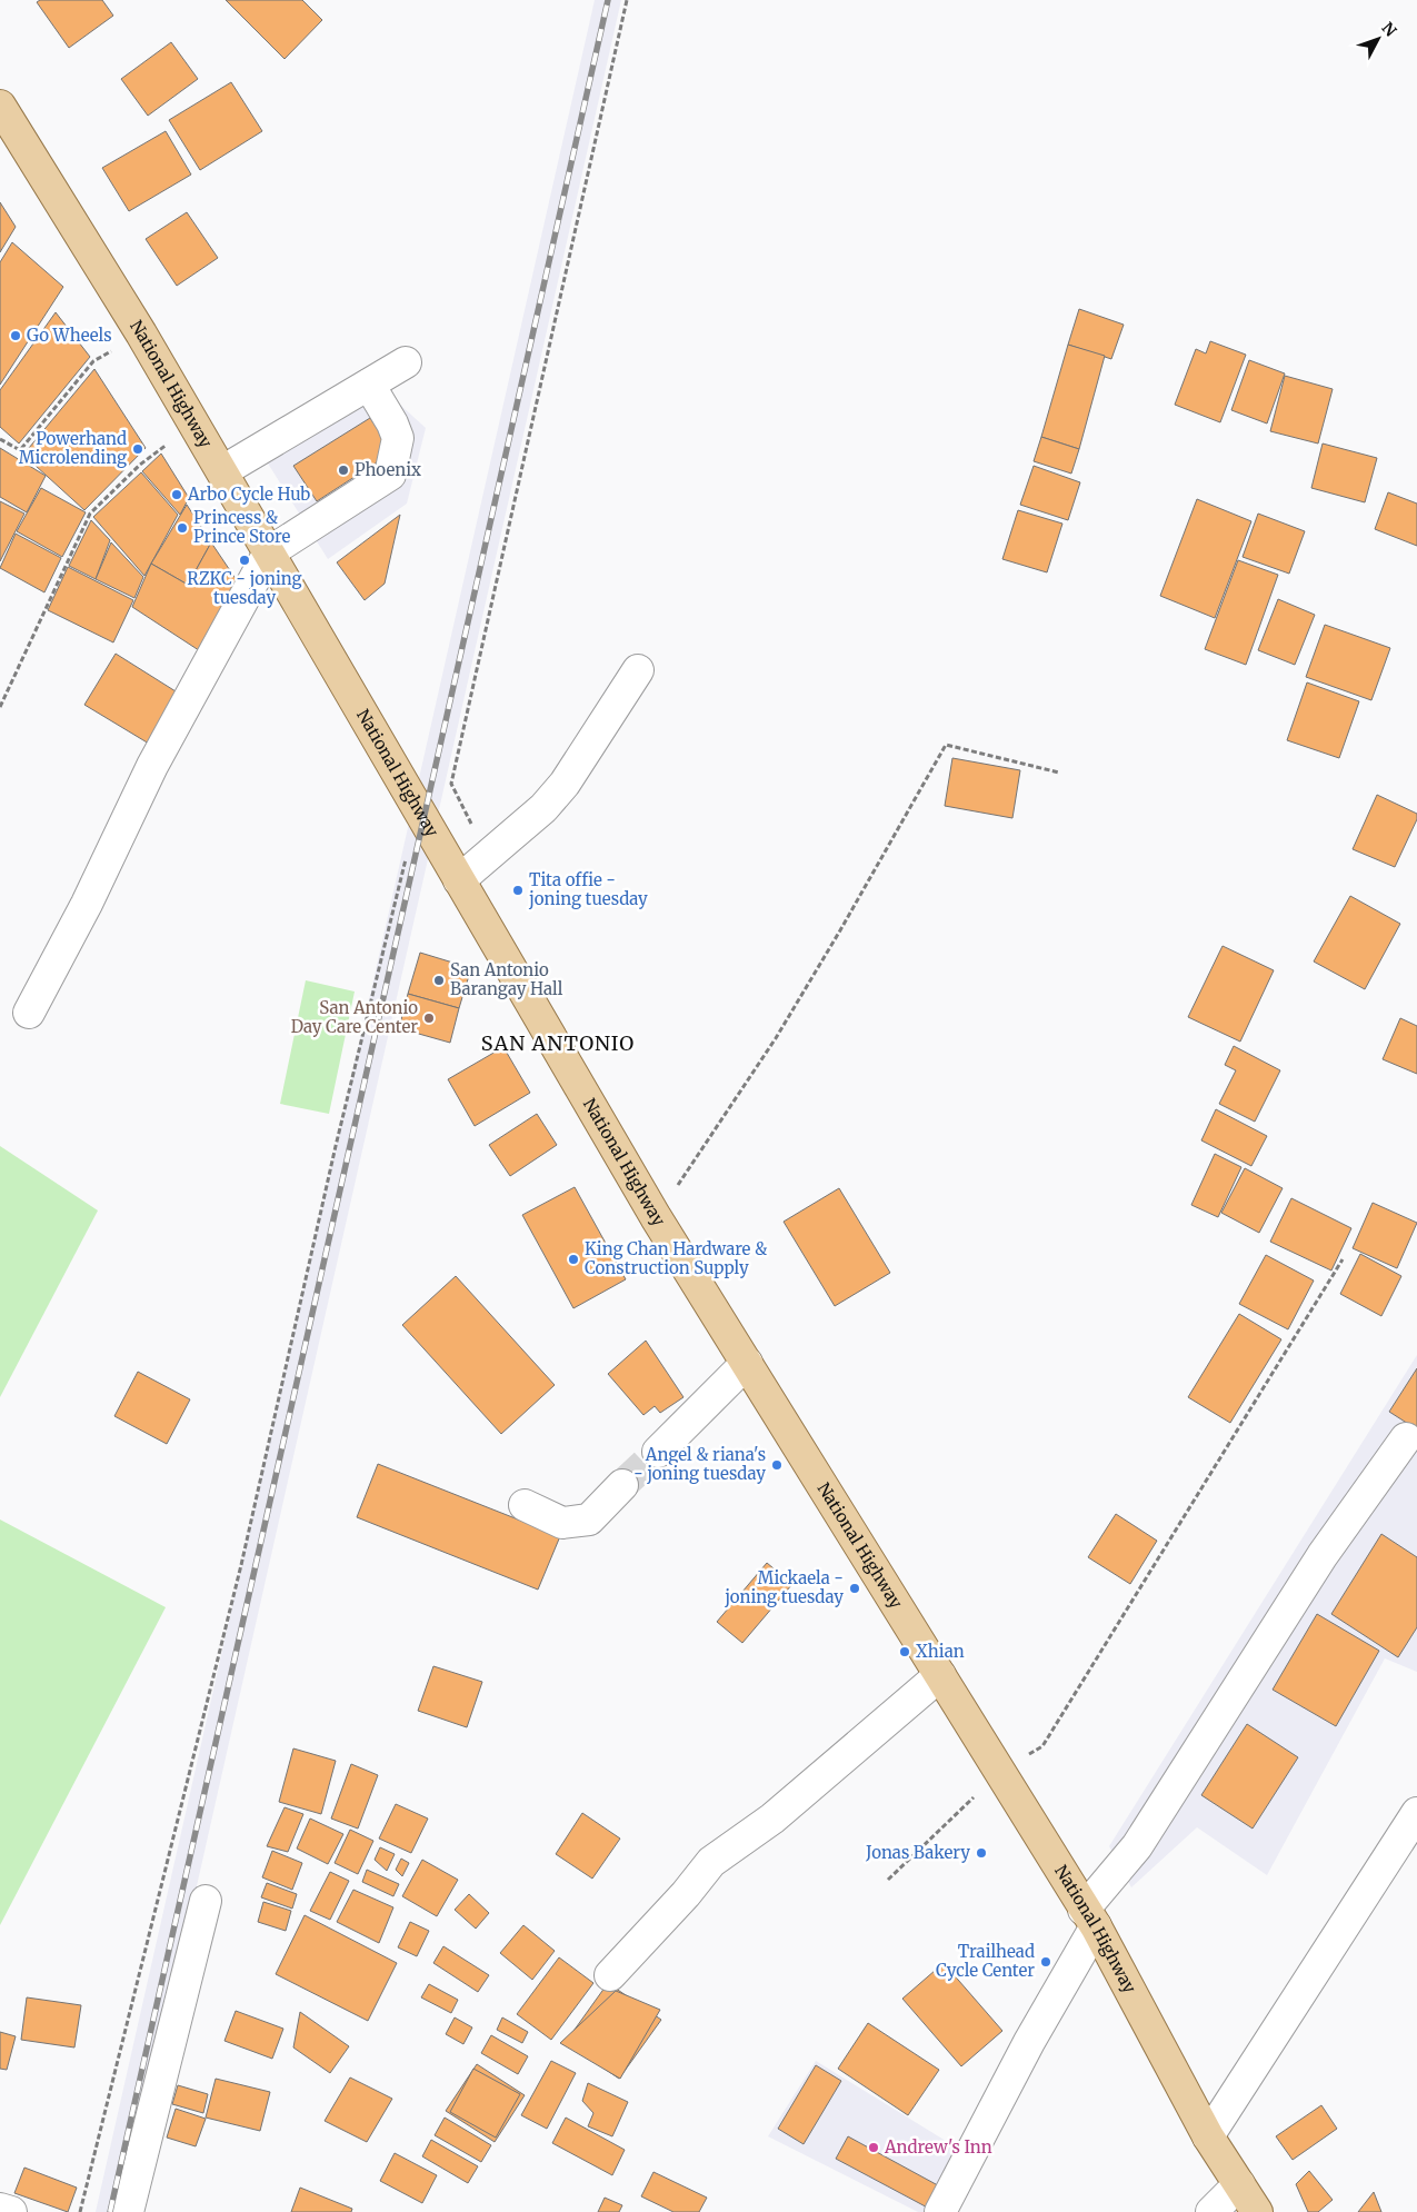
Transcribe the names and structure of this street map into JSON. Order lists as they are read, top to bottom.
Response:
{
  "streets": {
    "main road": ["National Highway"]
  },
  "districts": ["SAN ANTONIO"],
  "places": [
    "Go Wheels",
    "Powerhand Microlending",
    "Phoenix",
    "Arbo Cycle Hub",
    "Princess & Prince Store",
    "RZKC - joning tuesday",
    "Tita offie - joning tuesday",
    "San Antonio Barangay Hall",
    "San Antonio Day Care Center",
    "King Chan Hardware & Construction Supply",
    "Angel & riana's - joning tuesday",
    "Mickaela - joning tuesday",
    "Xhian",
    "Jonas Bakery",
    "Trailhead Cycle Center",
    "Andrew's Inn"
  ],
  "north": "top right"
}
